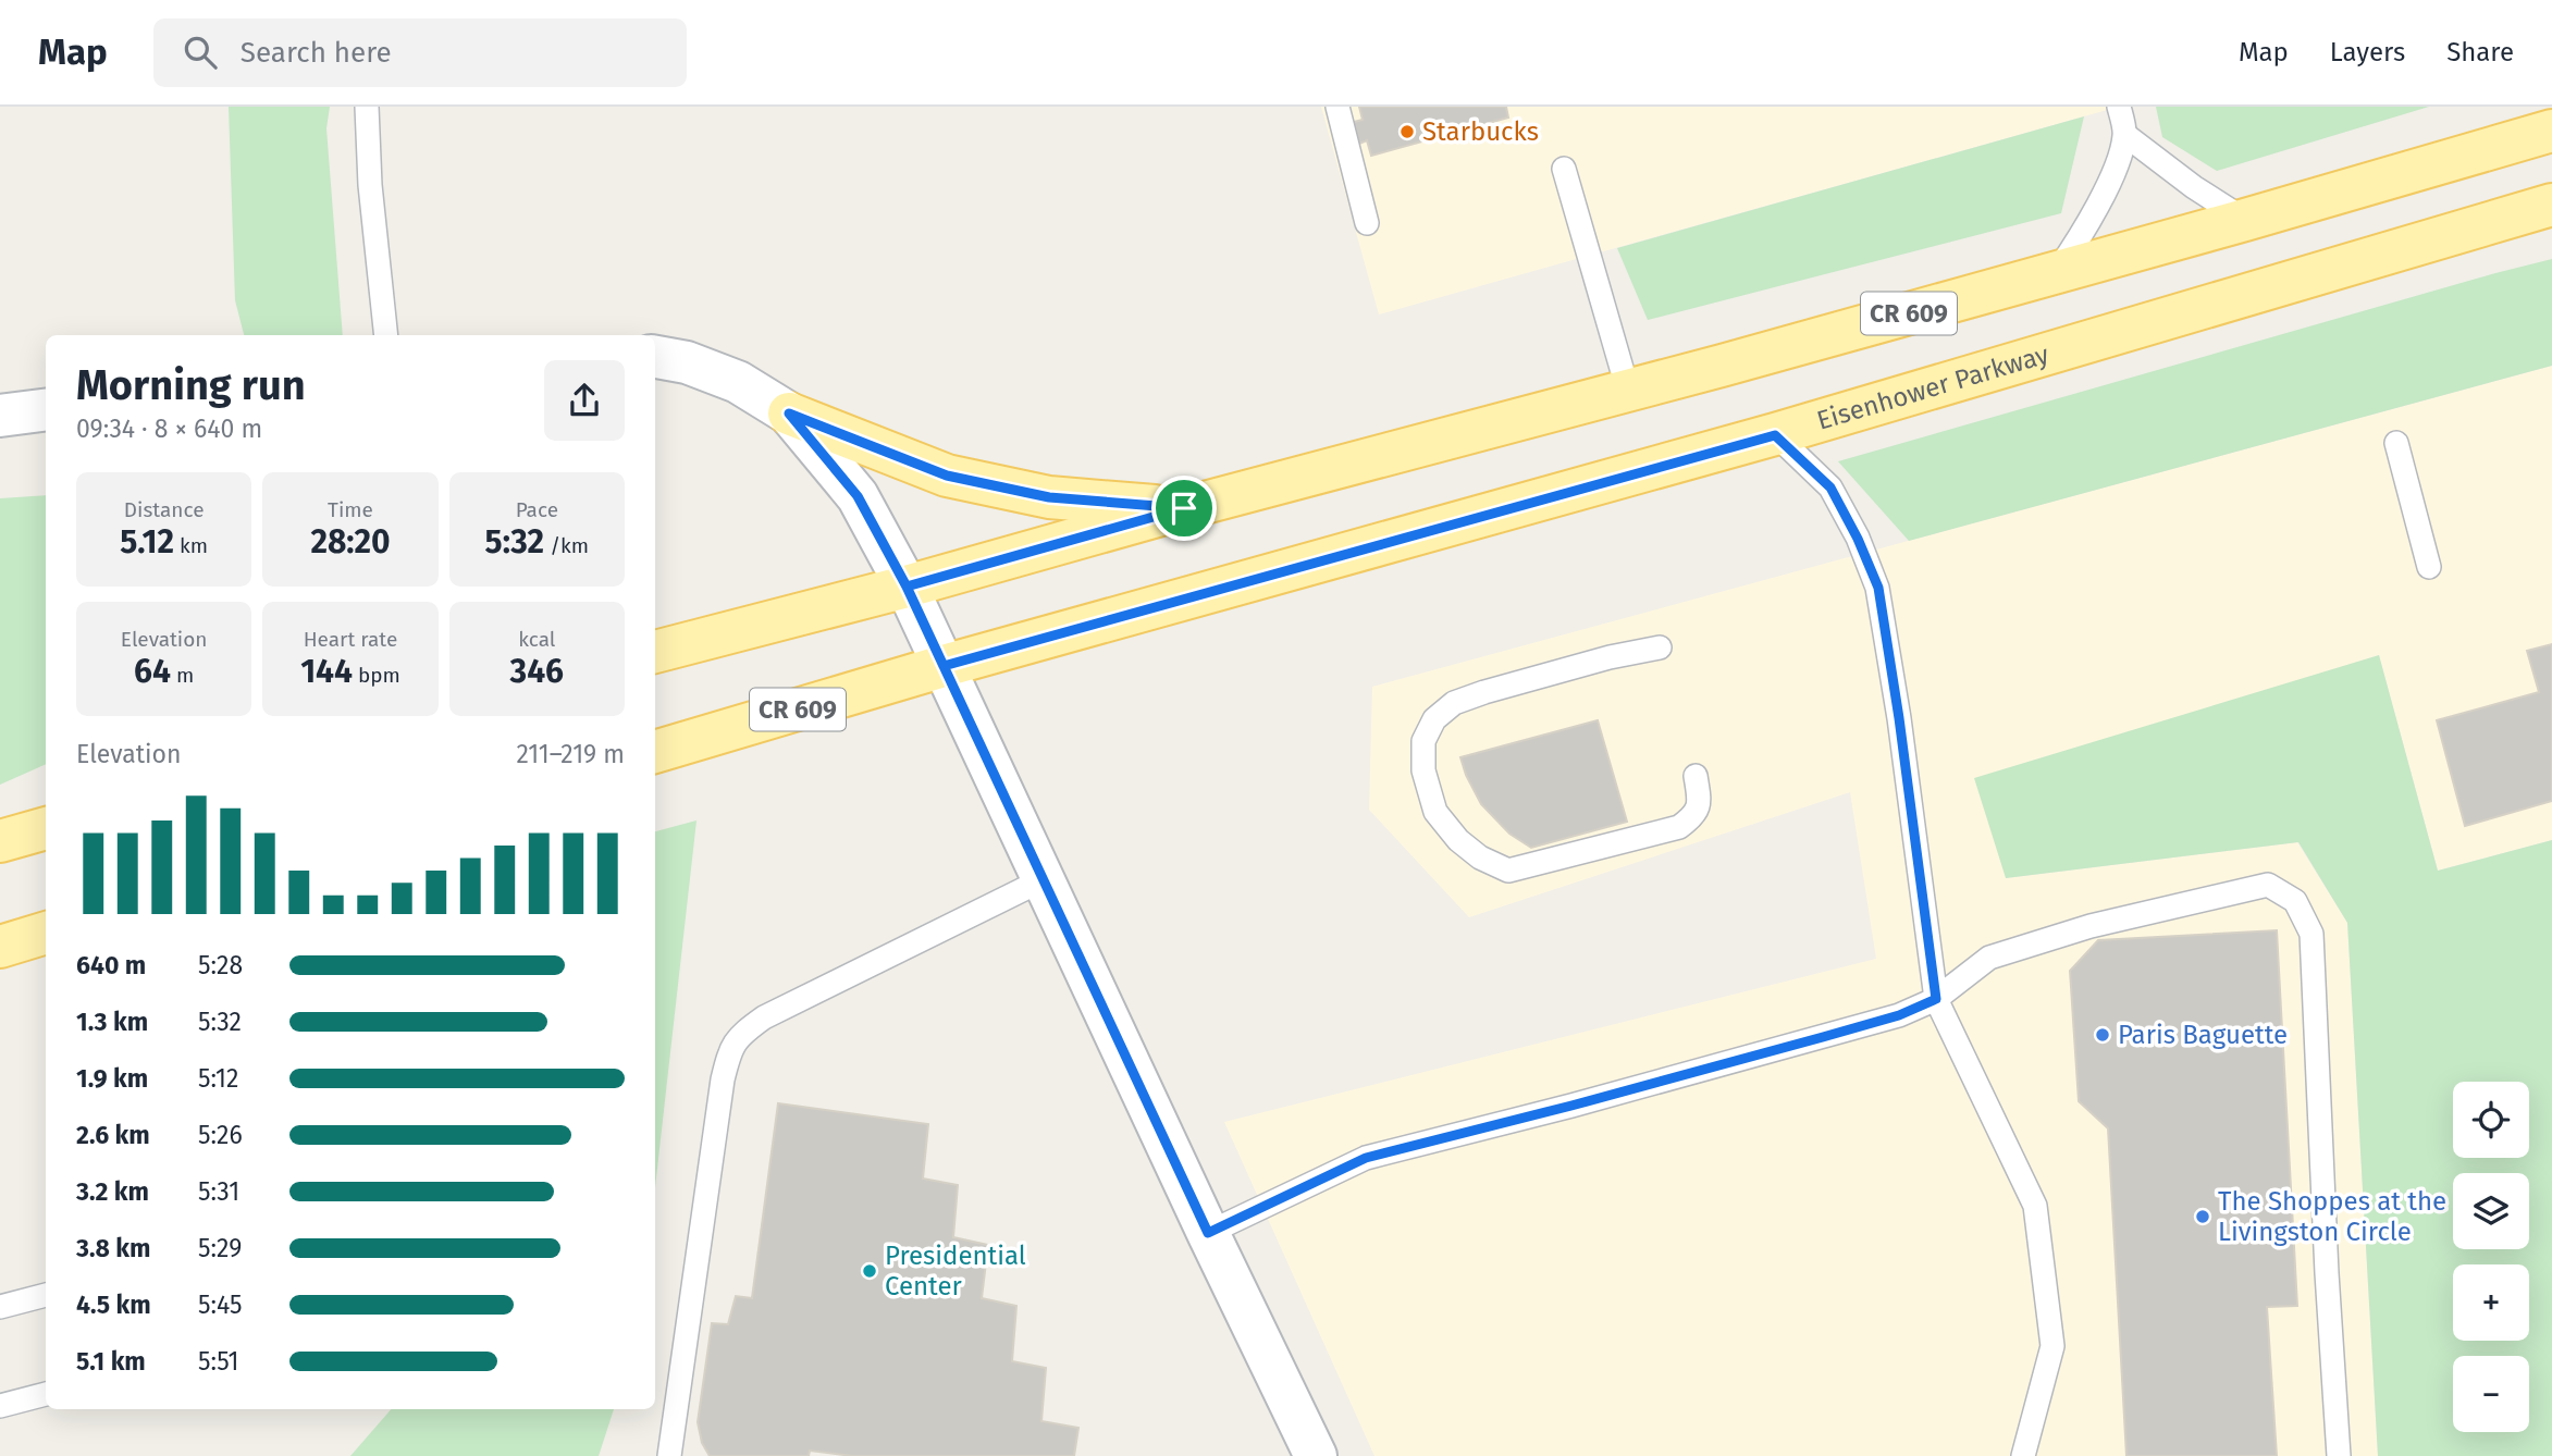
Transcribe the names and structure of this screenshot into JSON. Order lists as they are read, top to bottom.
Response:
{
  "streets": {
    "main road": ["CR 609", "Eisenhower Parkway"]
  },
  "places": [
    "Starbucks",
    "Paris Baguette",
    "The Shoppes at the Livingston Circle",
    "Presidential Center"
  ],
  "page": {
    "header": "Map",
    "search": "Search here",
    "nav": ["Map", "Layers", "Share"],
    "heading": ["Morning run", "09:34 · 8 × 640 m"],
    "stats": [
      ["Distance", "5.12 km"],
      ["Time", "28:20"],
      ["Pace", "5:32 /km"],
      ["Elevation", "64 m"],
      ["Heart rate", "144 bpm"],
      ["kcal", "346"]
    ],
    "chart": ["Elevation", "211–219 m"],
    "list": [
      {
        "name": "640 m",
        "note": "5:28"
      },
      {
        "name": "1.3 km",
        "note": "5:32"
      },
      {
        "name": "1.9 km",
        "note": "5:12"
      },
      {
        "name": "2.6 km",
        "note": "5:26"
      },
      {
        "name": "3.2 km",
        "note": "5:31"
      },
      {
        "name": "3.8 km",
        "note": "5:29"
      },
      {
        "name": "4.5 km",
        "note": "5:45"
      },
      {
        "name": "5.1 km",
        "note": "5:51"
      }
    ],
    "map_buttons": ["+", "−"]
  }
}
